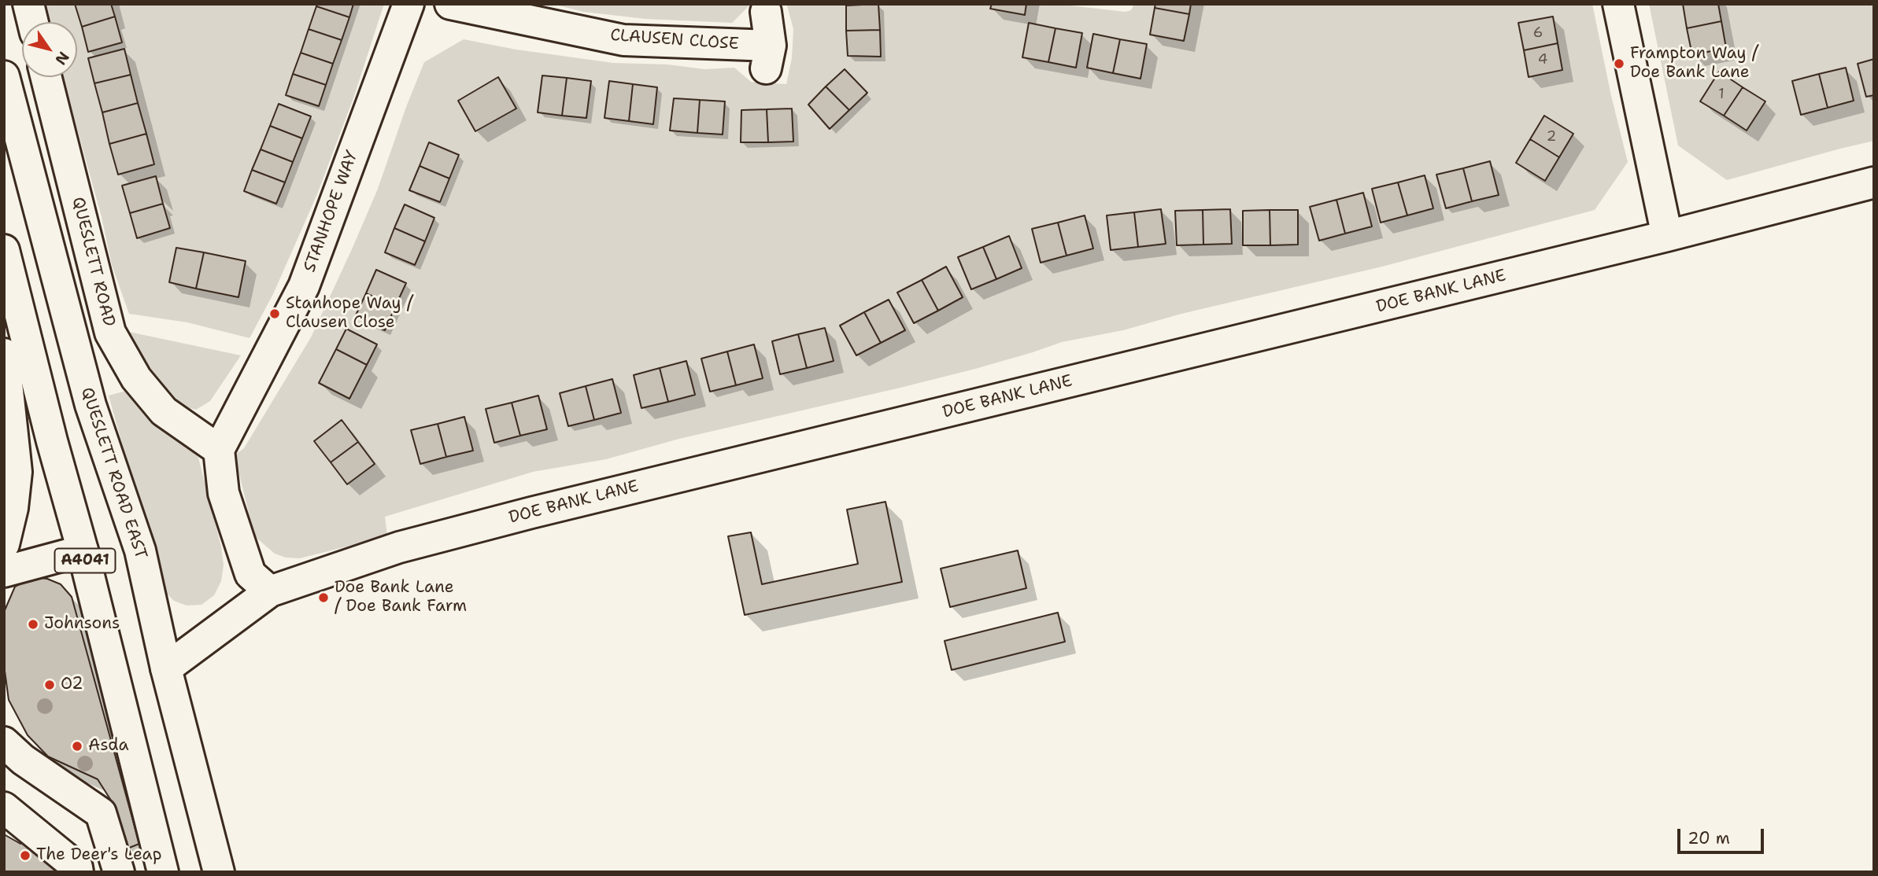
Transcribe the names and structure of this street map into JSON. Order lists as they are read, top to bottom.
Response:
{
  "streets": {
    "main road": [
      "CLAUSEN CLOSE",
      "STANHOPE WAY",
      "QUESLETT ROAD",
      "DOE BANK LANE",
      "QUESLETT ROAD EAST",
      "A4041"
    ]
  },
  "crossings": [
    ["STANHOPE WAY", "QUESLETT ROAD"],
    ["DOE BANK LANE", "QUESLETT ROAD EAST"]
  ],
  "places": [
    "Frampton Way / Doe Bank Lane",
    "Stanhope Way / Clausen Close",
    "Doe Bank Lane / Doe Bank Farm",
    "Johnsons",
    "O2",
    "Asda",
    "The Deer's Leap"
  ],
  "house_numbers": [
    "6",
    "4",
    "1",
    "2"
  ],
  "scale_bar": "20 m",
  "north": "bottom right"
}
